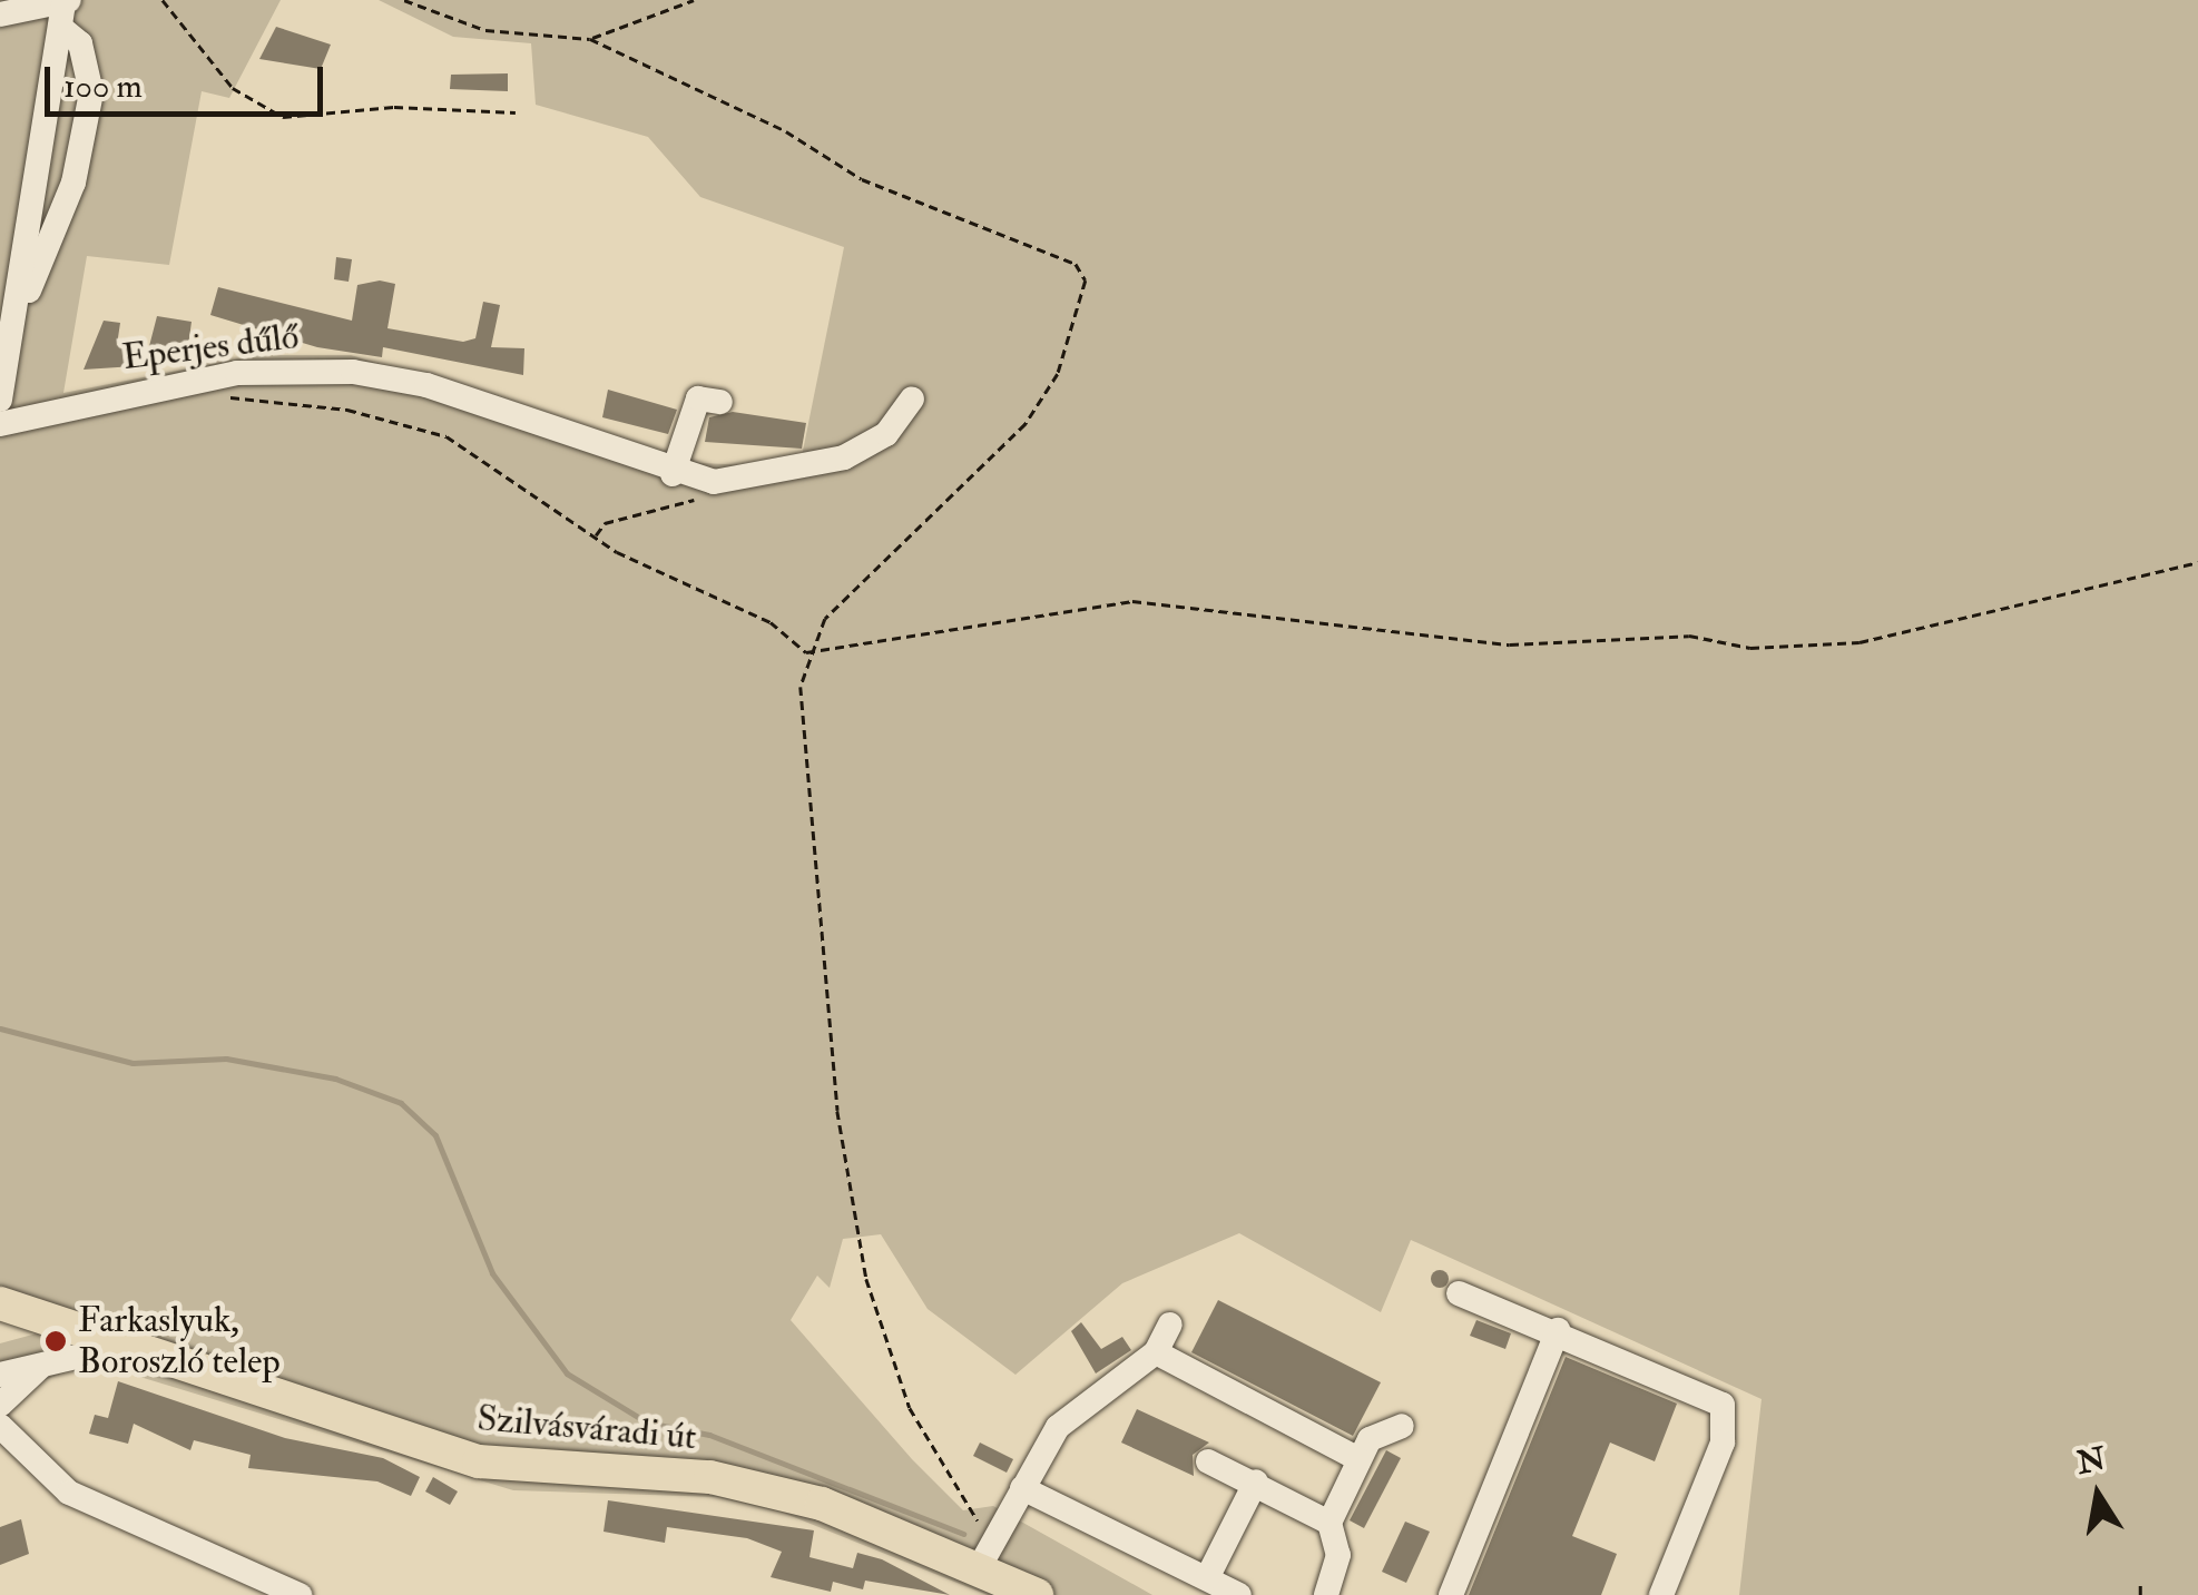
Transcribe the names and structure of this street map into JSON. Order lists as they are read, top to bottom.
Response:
{
  "streets": {
    "main road": ["Szilvásváradi út"],
    "street": ["Eperjes dűlő"]
  },
  "places": ["Farkaslyuk, Boroszló telep"],
  "scale_bar": "100 m",
  "north": "top"
}
